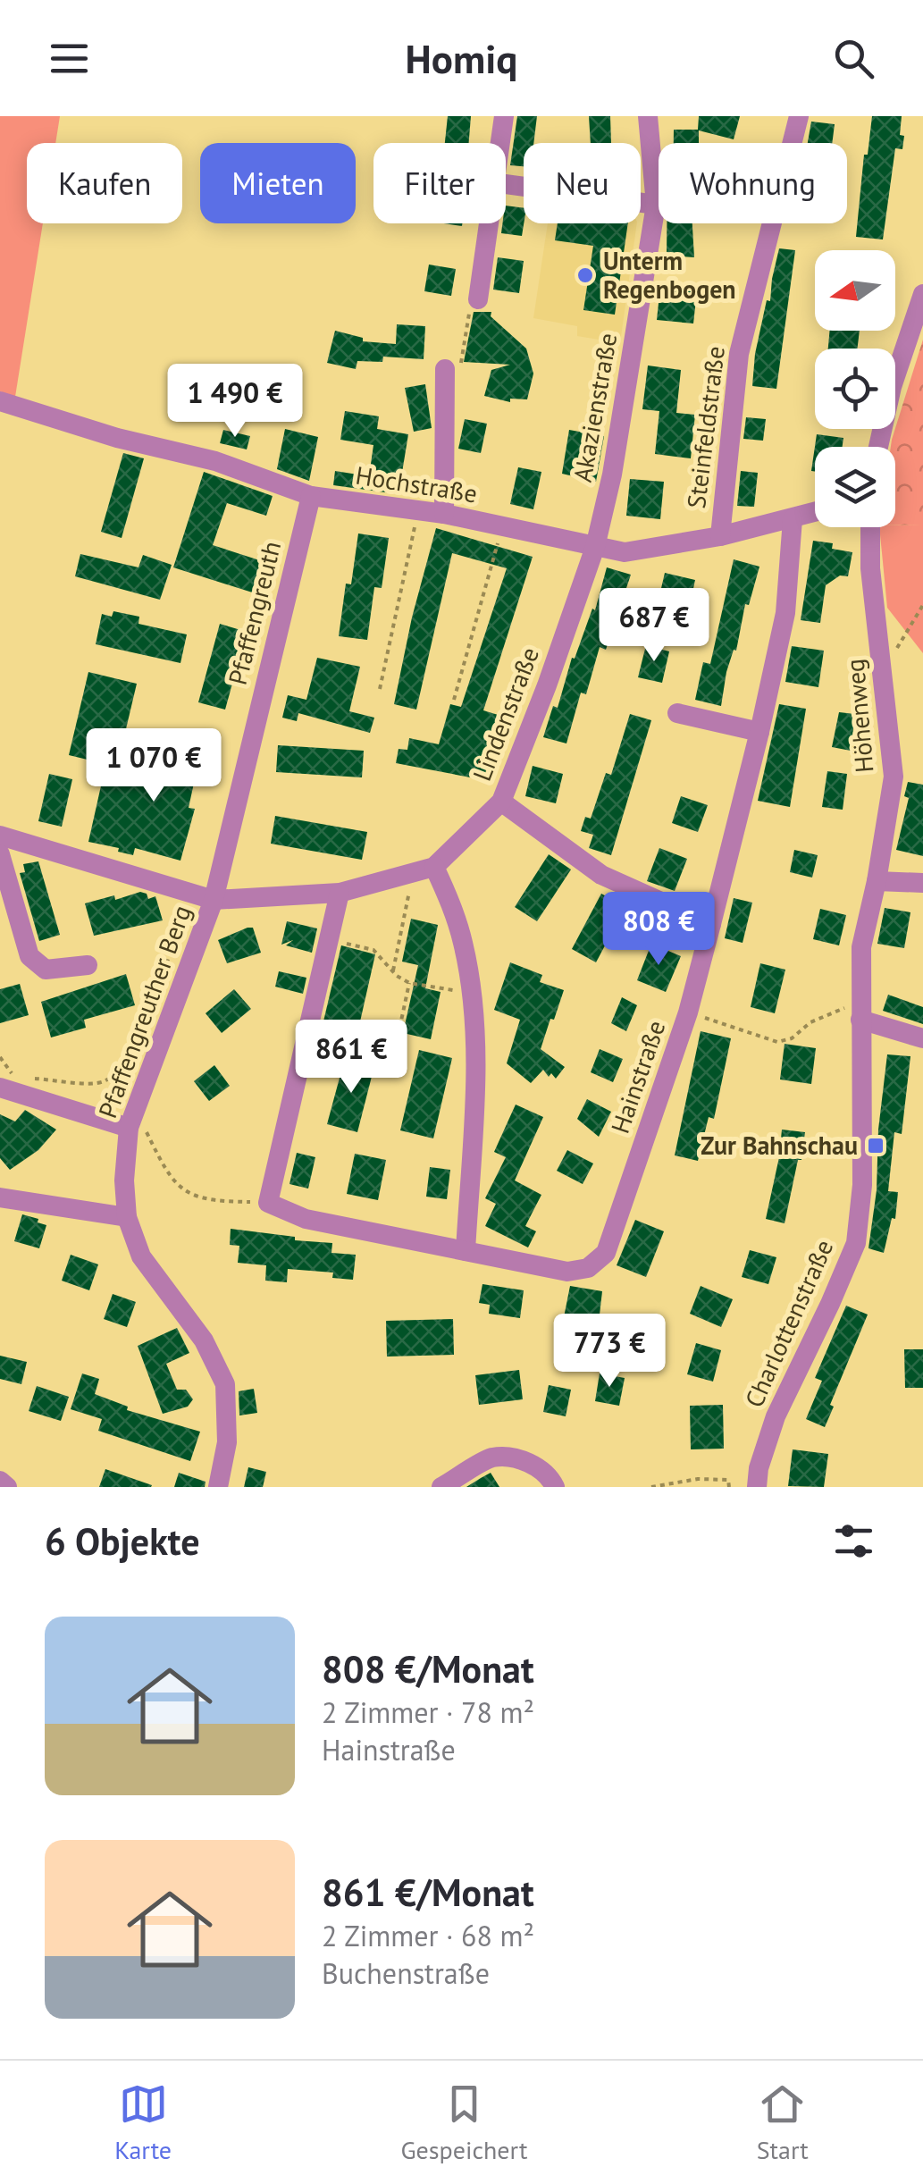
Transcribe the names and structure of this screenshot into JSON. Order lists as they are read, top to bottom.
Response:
{
  "streets": {
    "street": [
      "Akazienstraße",
      "Steinfeldstraße",
      "Hochstraße",
      "Pfaffengreuth",
      "Lindenstraße",
      "Höhenweg",
      "Pfaffengreuther Berg",
      "Hainstraße",
      "Charlottenstraße"
    ]
  },
  "crossings": [
    ["Akazienstraße", "Hochstraße"],
    ["Akazienstraße", "Lindenstraße"],
    ["Steinfeldstraße", "Hochstraße"],
    ["Hochstraße", "Pfaffengreuth"],
    ["Hochstraße", "Lindenstraße"],
    ["Hochstraße", "Hainstraße"],
    ["Pfaffengreuth", "Pfaffengreuther Berg"],
    ["Höhenweg", "Charlottenstraße"]
  ],
  "places": {
    "other": ["Unterm Regenbogen"],
    "transit": ["Zur Bahnschau"]
  },
  "north": "left",
  "page": {
    "header": "Homiq",
    "chip": [
      "Kaufen",
      "Mieten",
      "Filter",
      "Neu",
      "Wohnung"
    ],
    "price": [
      "1 490 €",
      "687 €",
      "1 070 €",
      "808 €",
      "861 €",
      "773 €"
    ],
    "heading": "6 Objekte",
    "list": [
      {
        "name": "808 €/Monat",
        "note": "2 Zimmer · 78 m² · Hainstraße"
      },
      {
        "name": "861 €/Monat",
        "note": "2 Zimmer · 68 m² · Buchenstraße"
      }
    ],
    "tabs": ["Karte", "Gespeichert", "Start"]
  }
}
